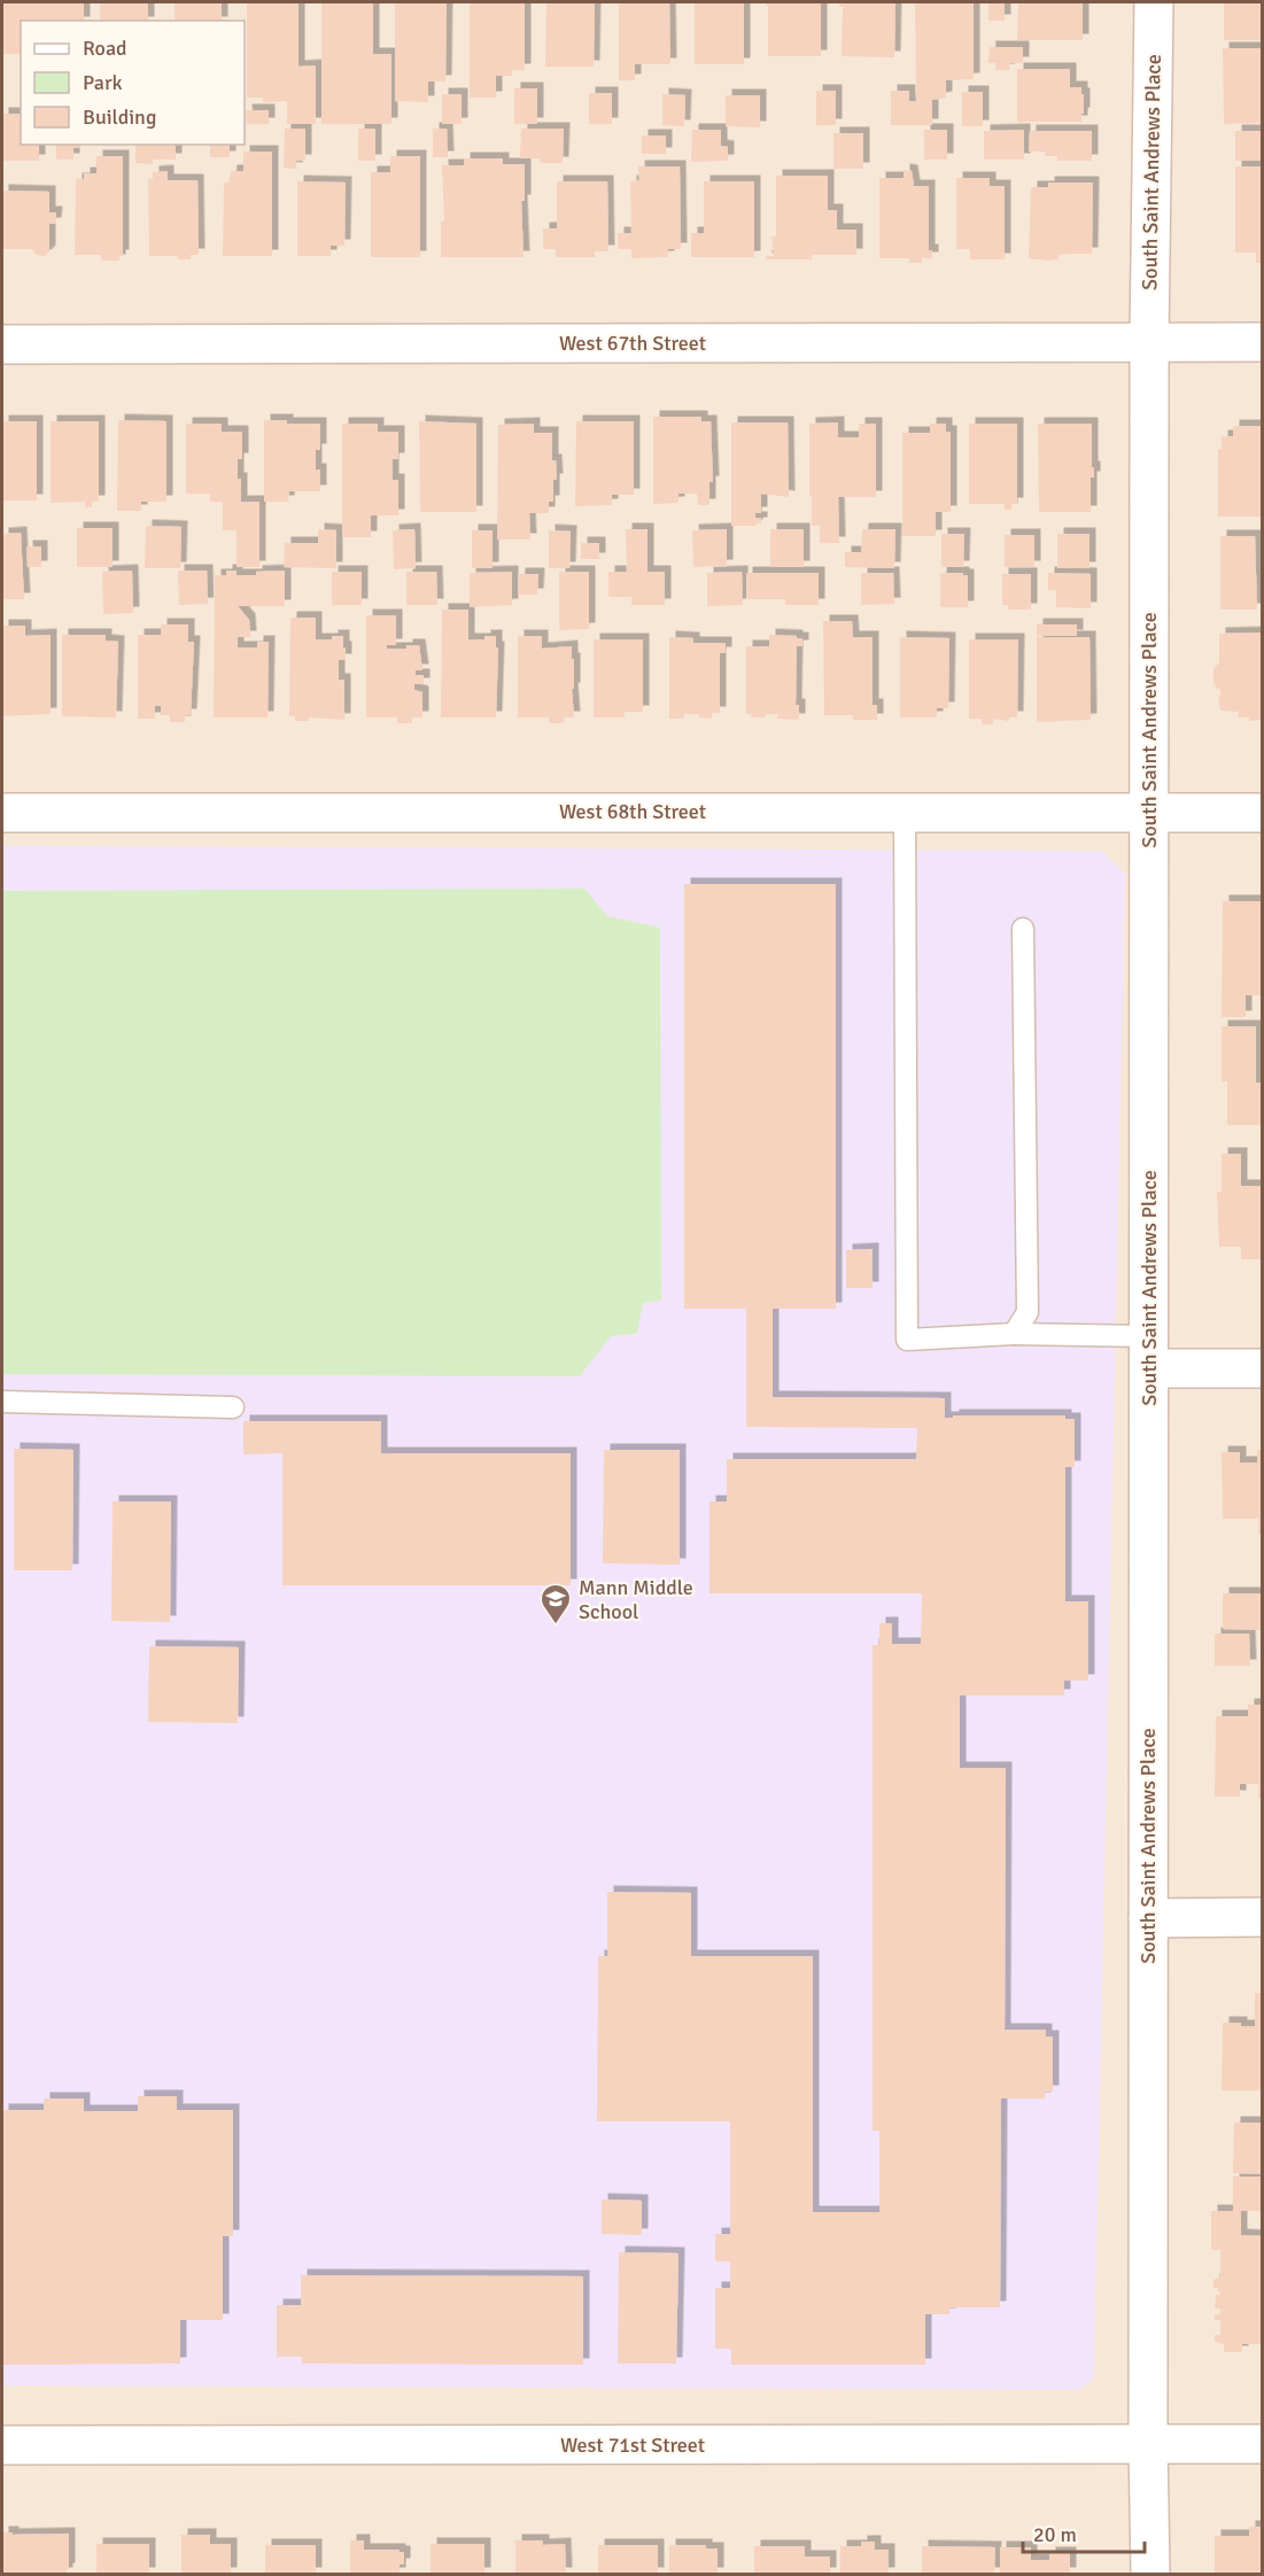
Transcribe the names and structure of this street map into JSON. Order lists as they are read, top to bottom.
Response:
{
  "streets": {
    "street": [
      "South Saint Andrews Place",
      "West 67th Street",
      "West 68th Street",
      "West 71st Street"
    ]
  },
  "crossings": [
    ["South Saint Andrews Place", "West 67th Street"],
    ["South Saint Andrews Place", "West 68th Street"],
    ["South Saint Andrews Place", "West 71st Street"]
  ],
  "places": {
    "school or university": ["Mann Middle School"]
  },
  "legend": ["Road", "Park", "Building"],
  "scale_bar": "20 m"
}
